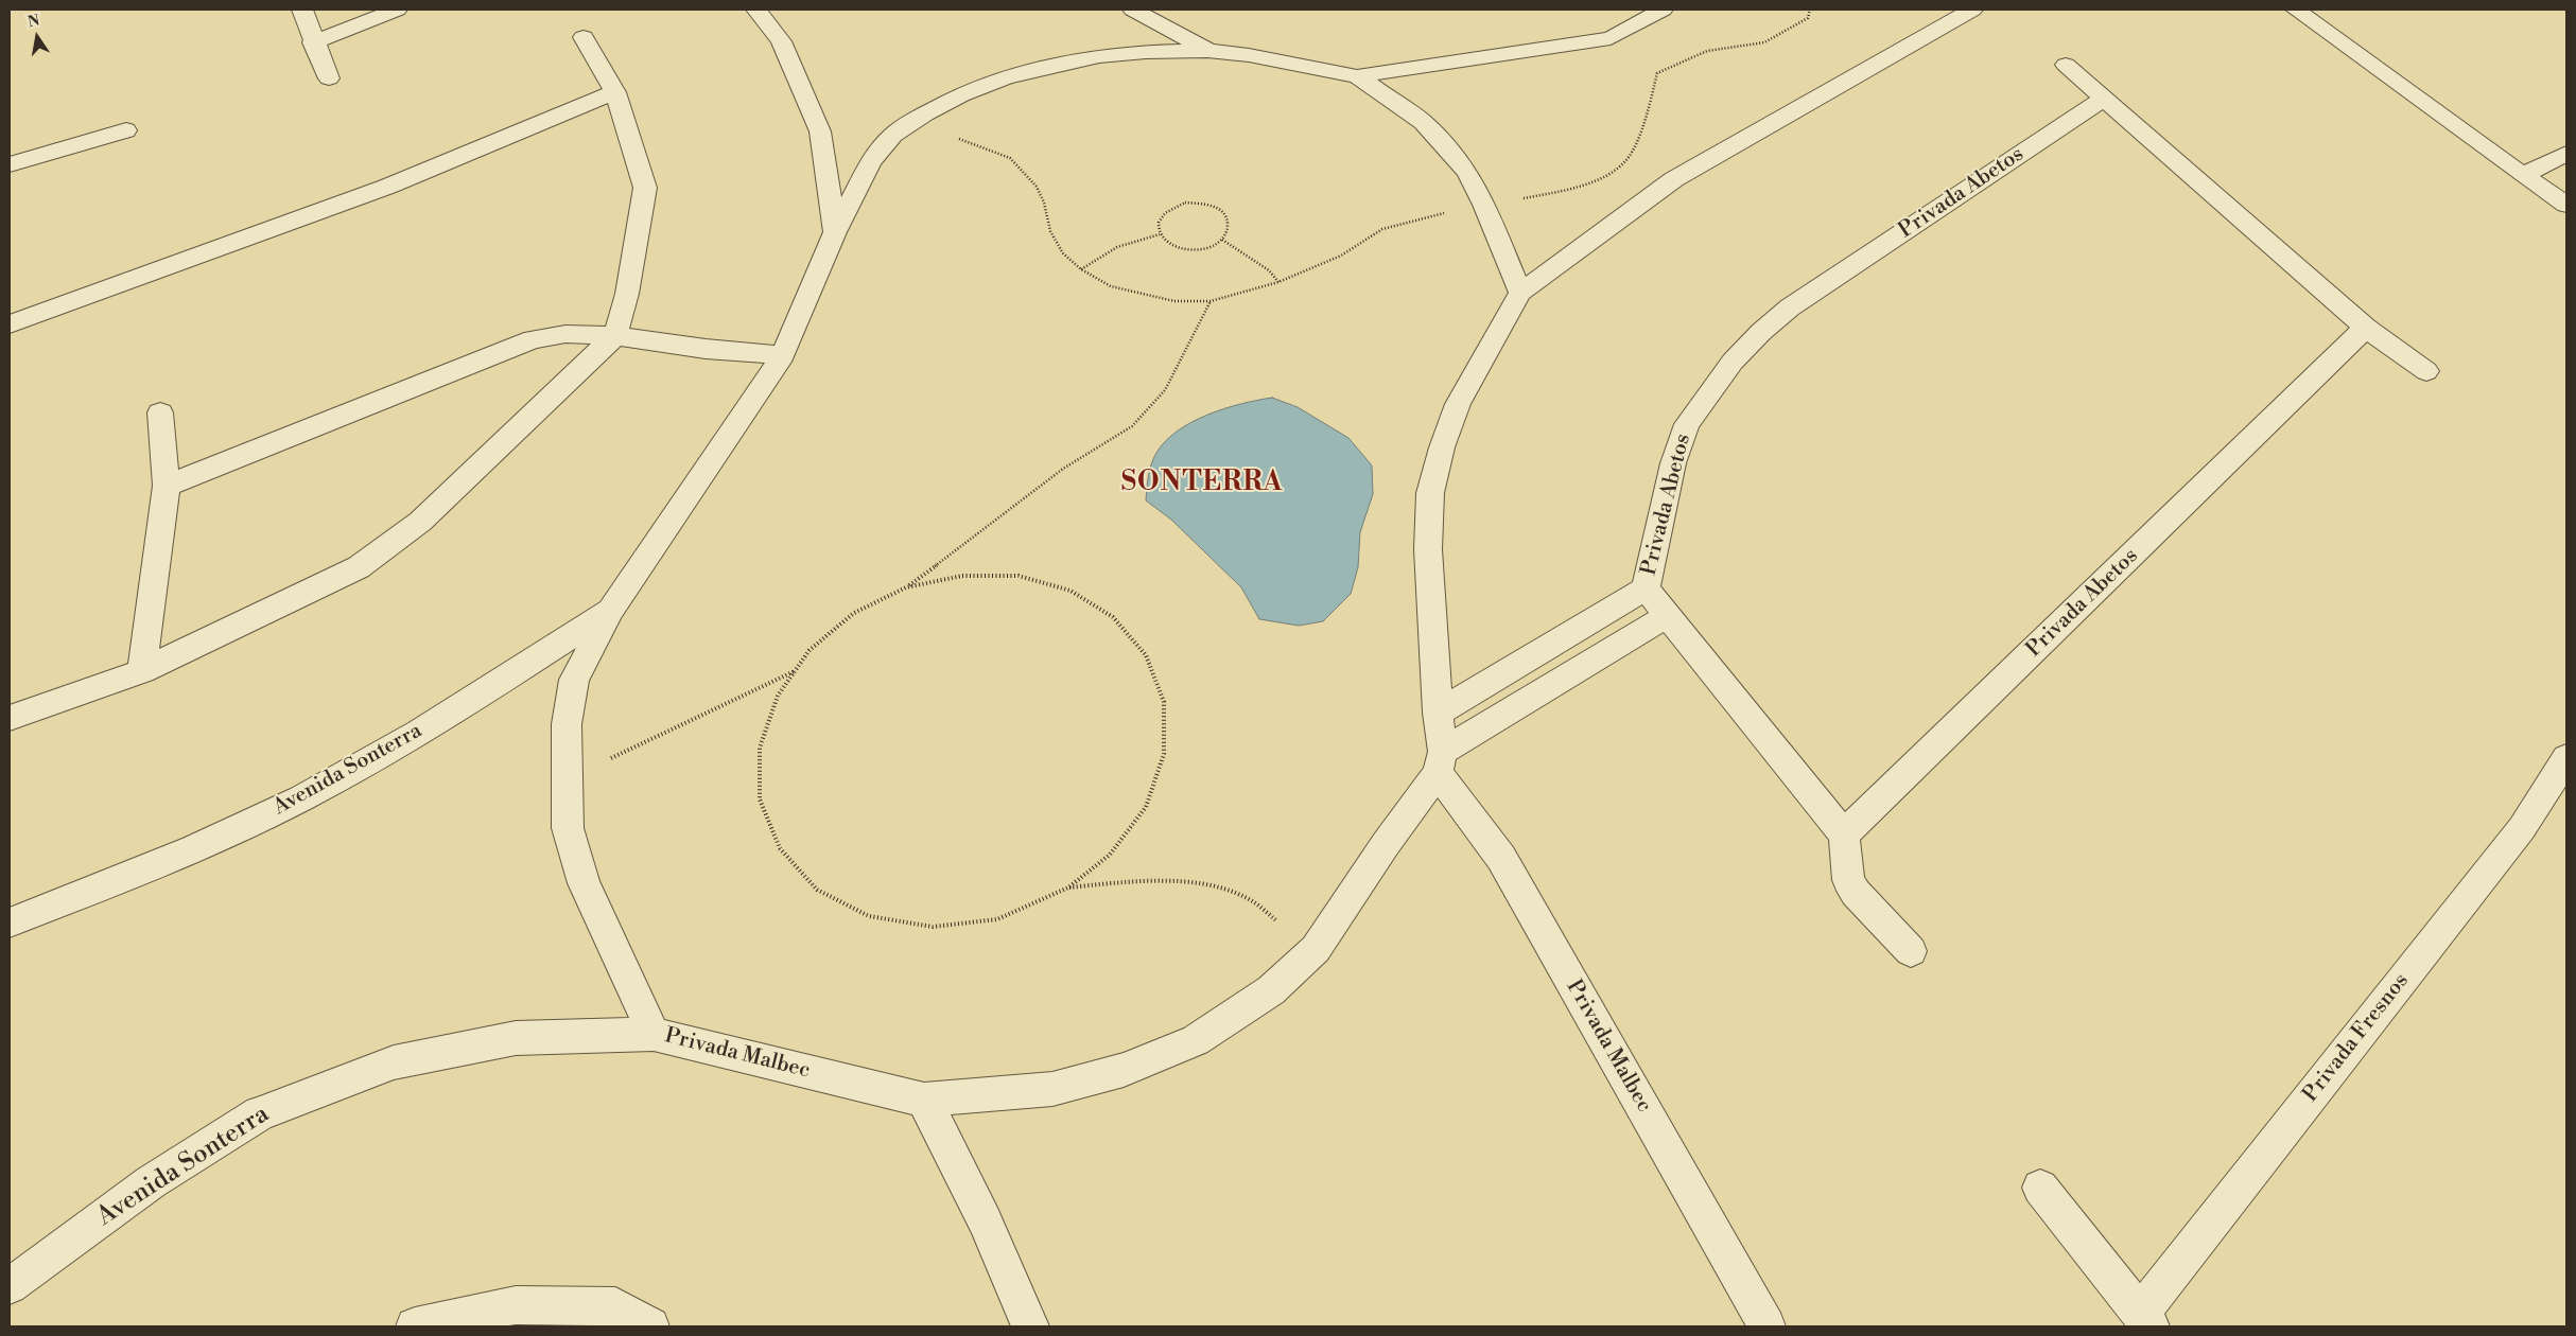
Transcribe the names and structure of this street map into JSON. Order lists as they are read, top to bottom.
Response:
{
  "streets": {
    "street": [
      "Privada Abetos",
      "Avenida Sonterra",
      "Privada Fresnos",
      "Privada Malbec"
    ]
  },
  "crossings": [
    ["Avenida Sonterra", "Privada Malbec"]
  ],
  "districts": ["SONTERRA"],
  "north": "top"
}
